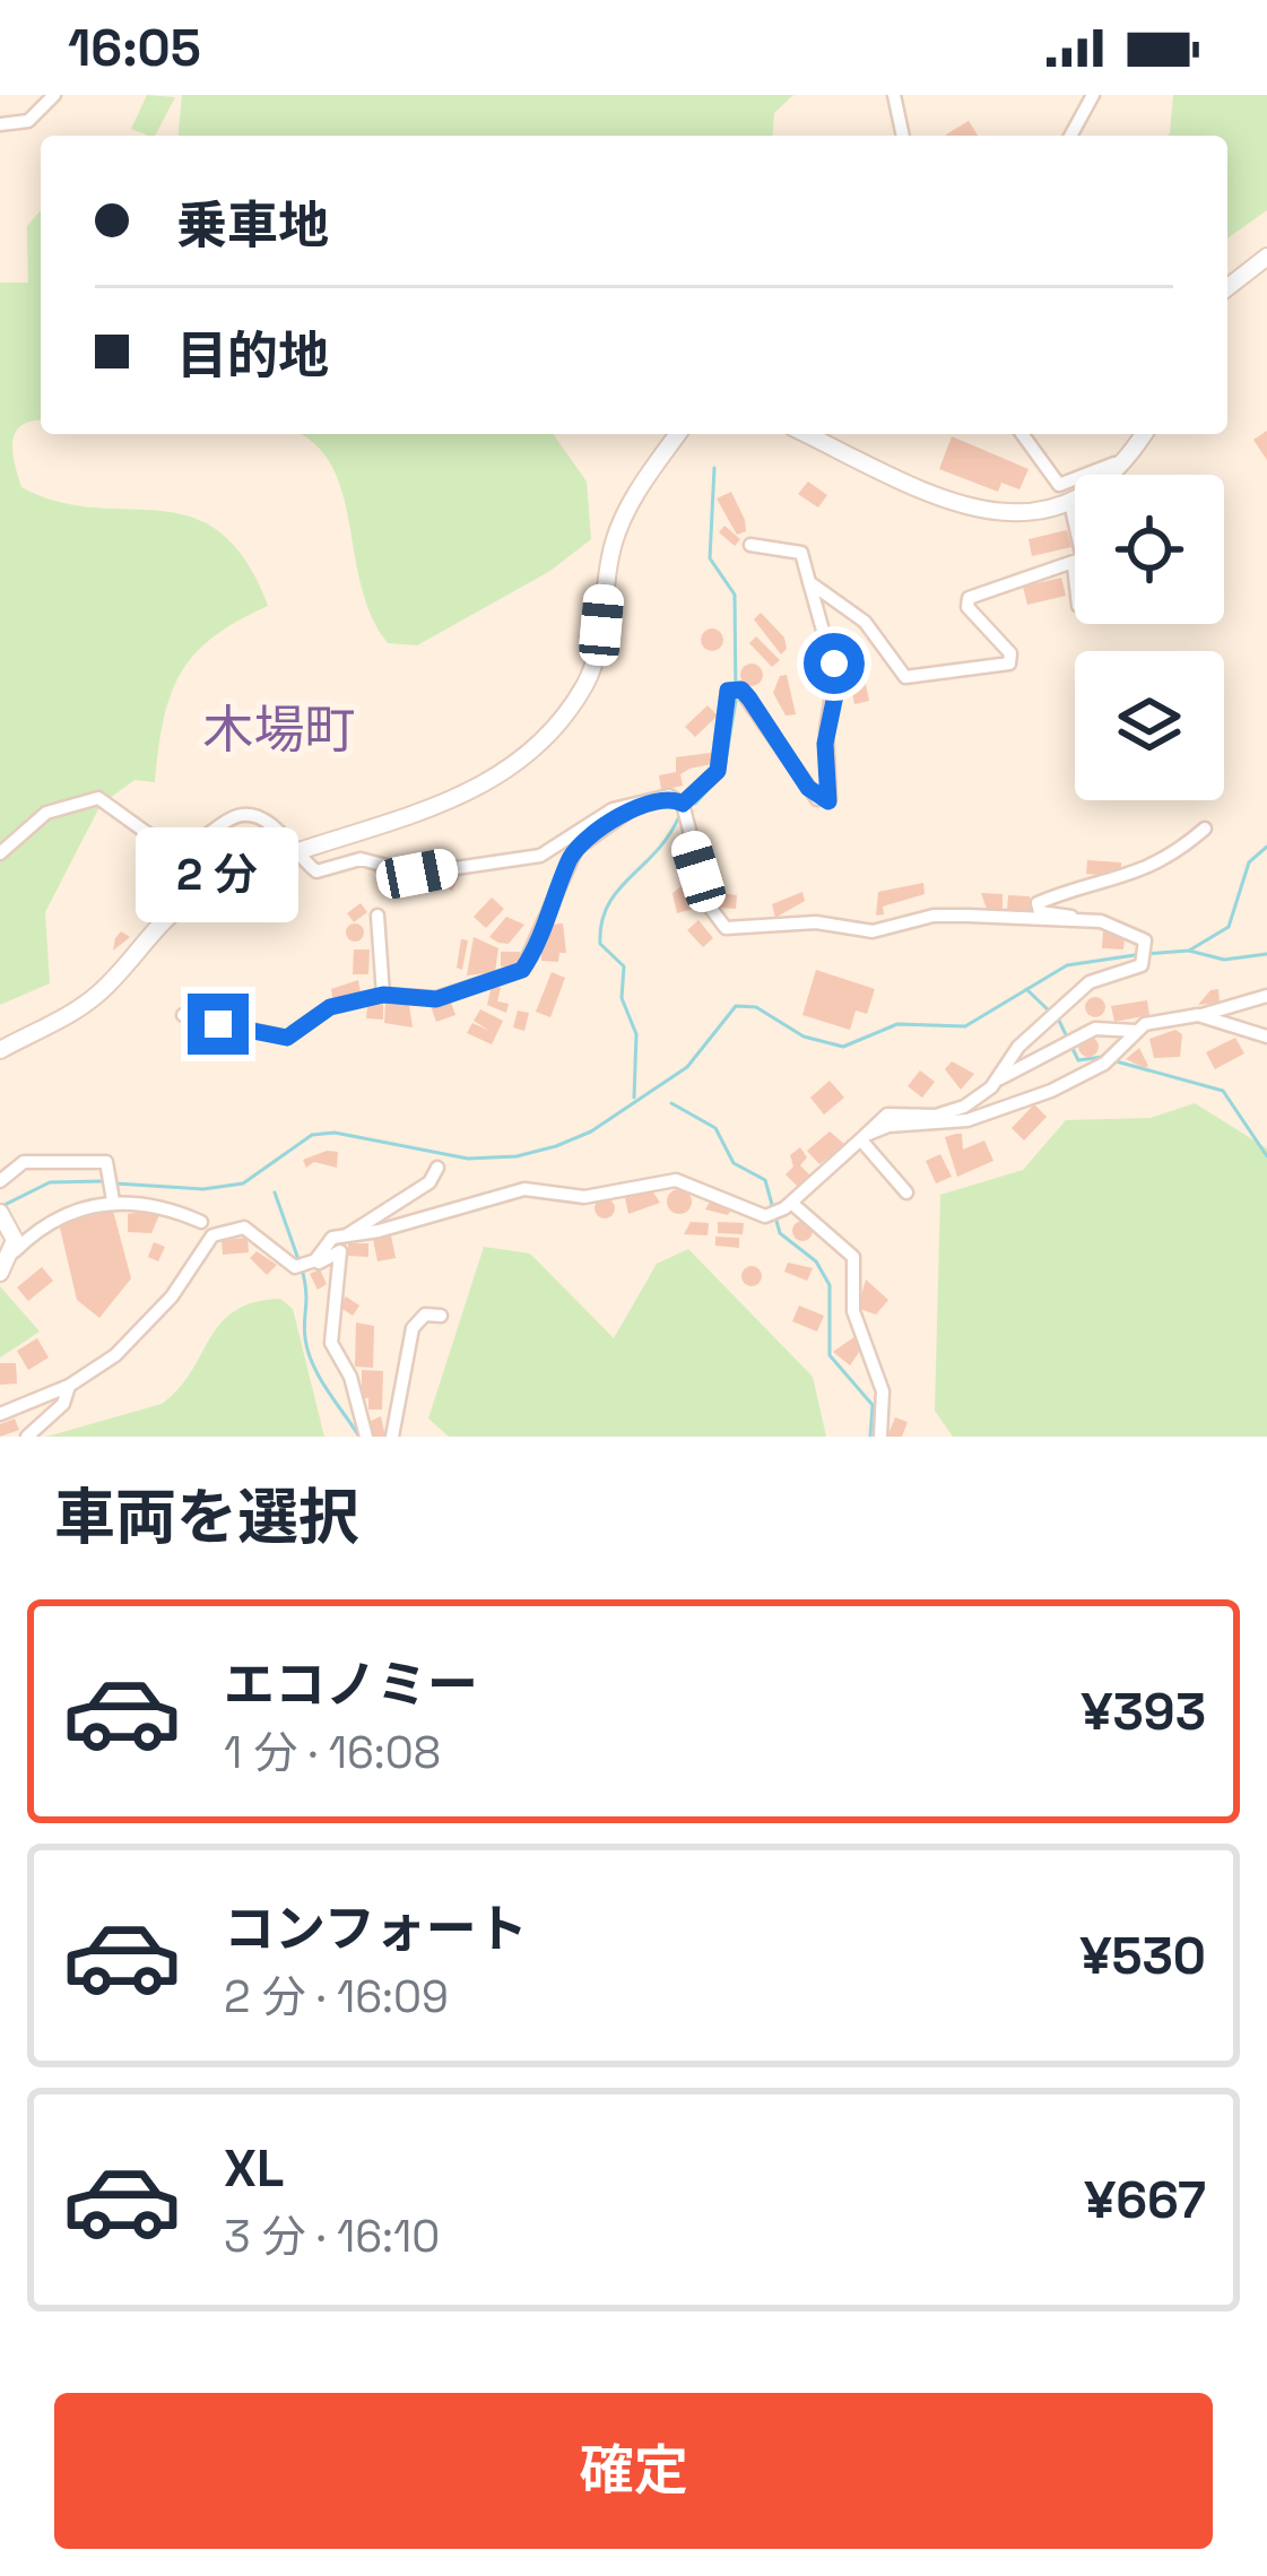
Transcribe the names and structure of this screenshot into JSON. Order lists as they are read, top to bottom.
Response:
{
  "districts": ["木場町"],
  "page": {
    "status": "16:05",
    "banner": ["乗車地", "目的地"],
    "bubble": "2 分",
    "heading": "車両を選択",
    "list": [
      {
        "name": "エコノミー",
        "note": "1 分 · 16:08",
        "value": "¥393"
      },
      {
        "name": "コンフォート",
        "note": "2 分 · 16:09",
        "value": "¥530"
      },
      {
        "name": "XL",
        "note": "3 分 · 16:10",
        "value": "¥667"
      }
    ],
    "buttons": "確定"
  }
}
